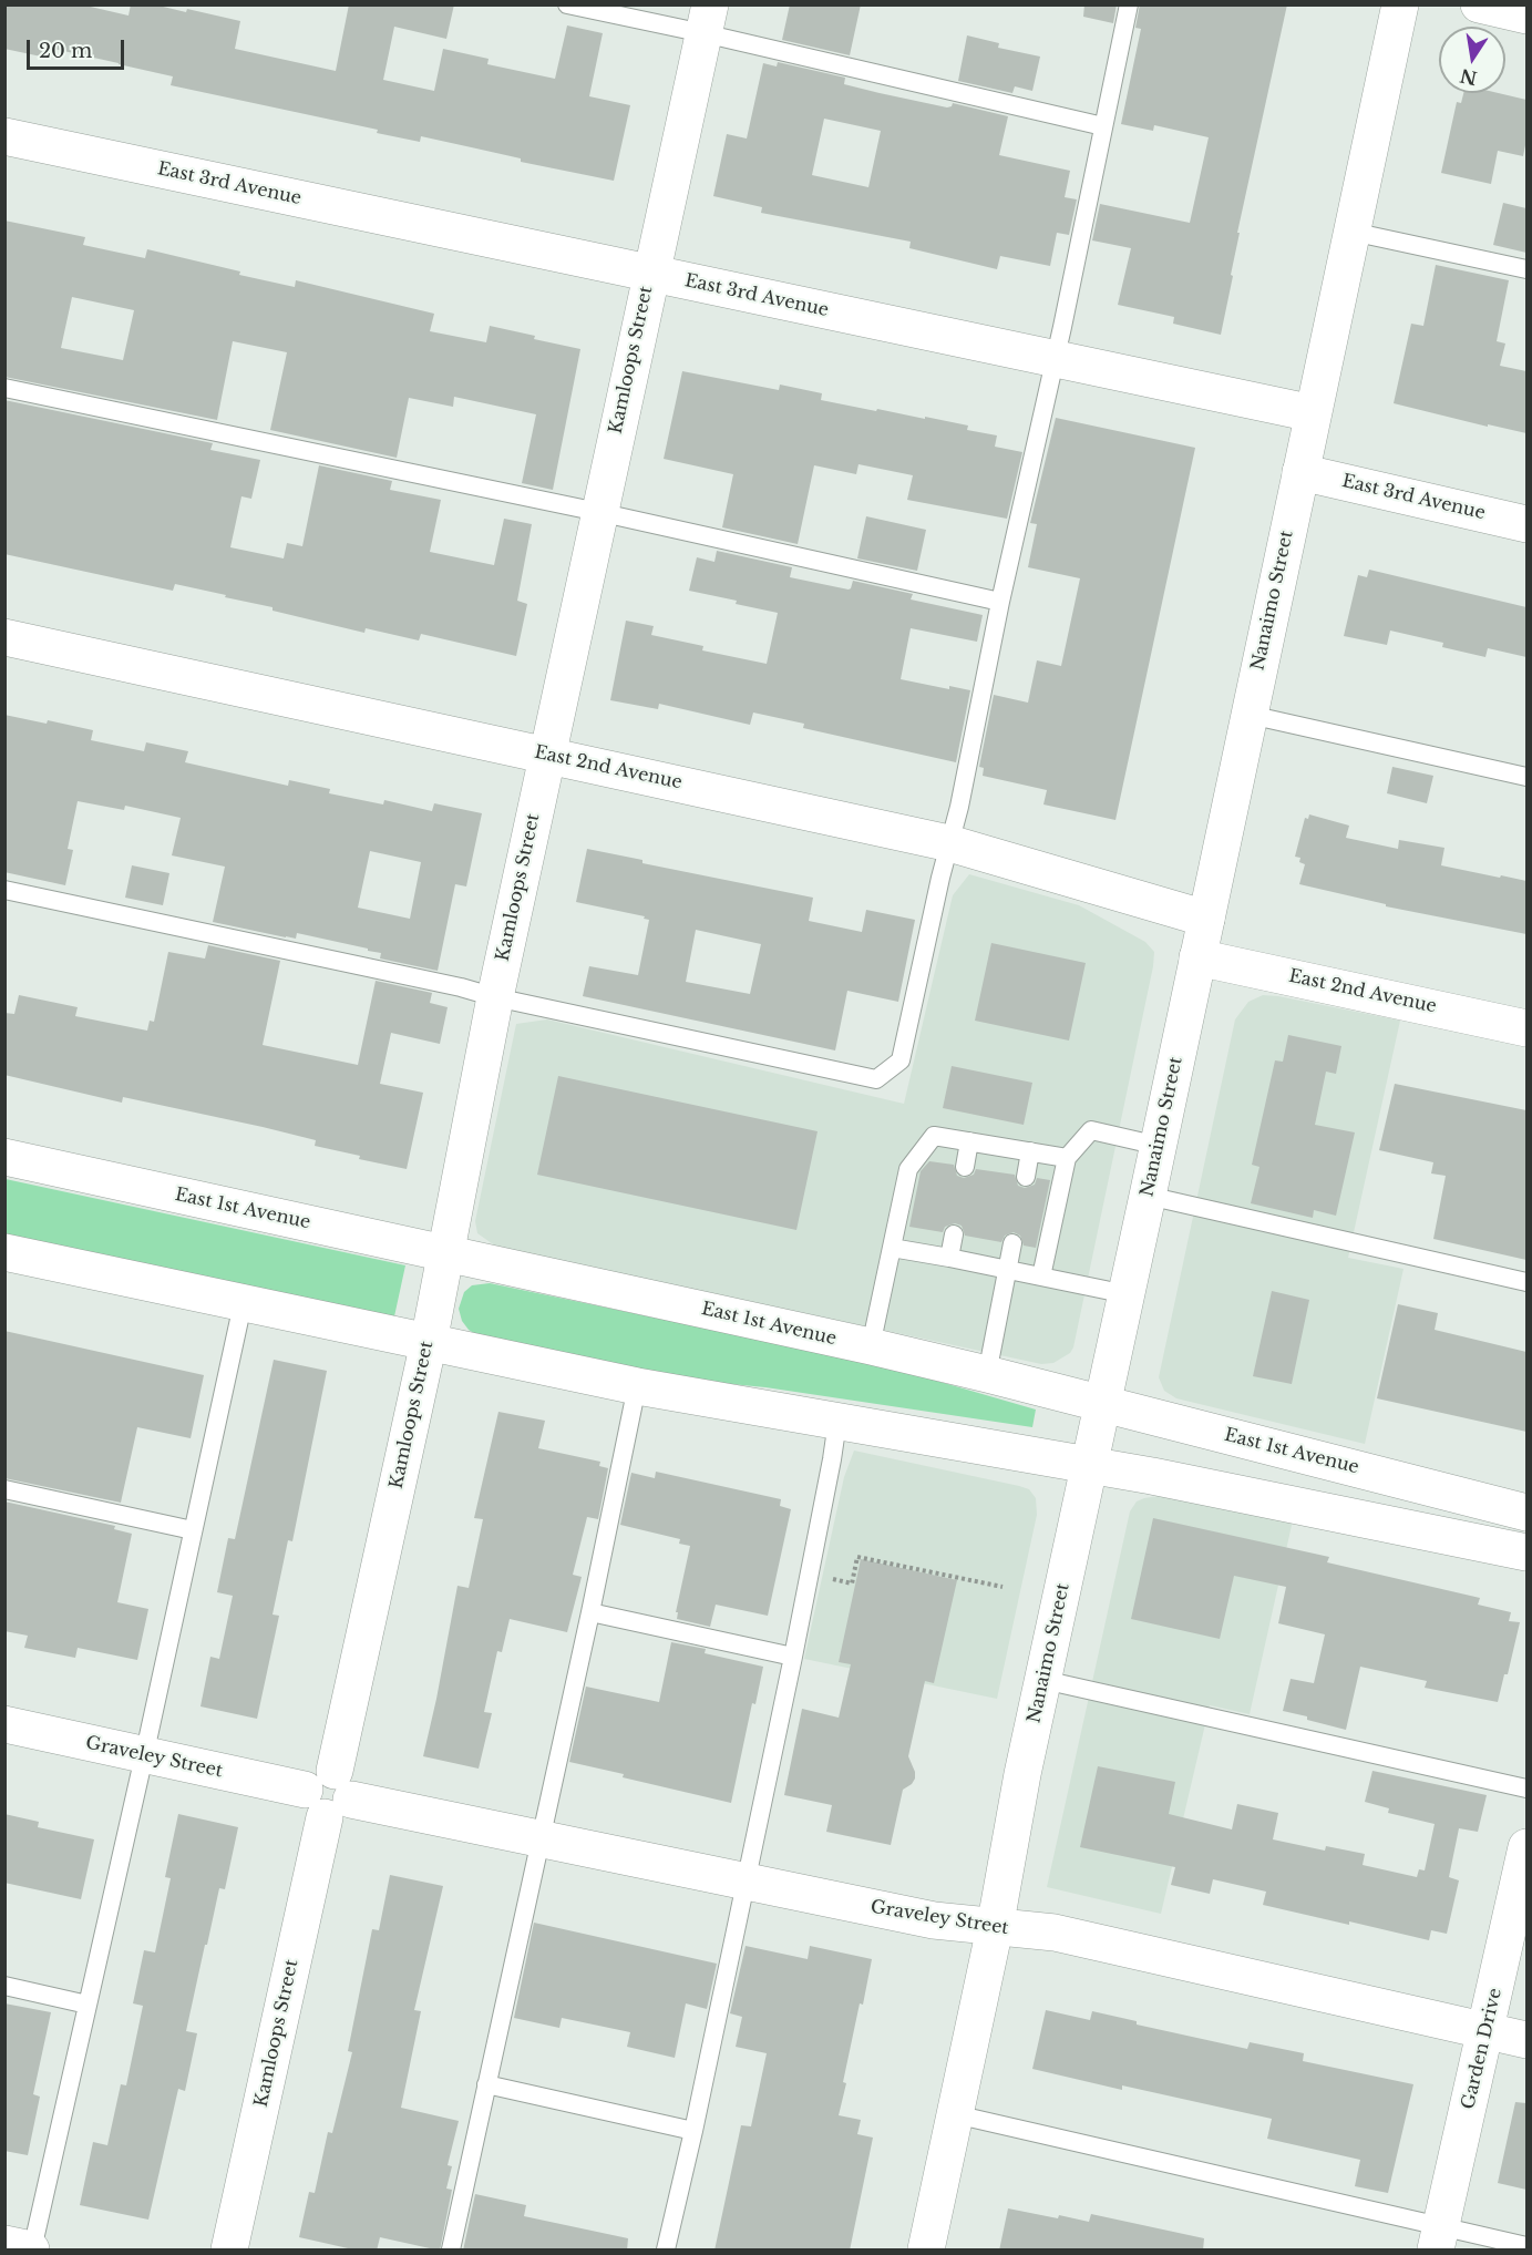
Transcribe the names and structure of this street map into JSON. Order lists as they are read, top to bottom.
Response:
{
  "streets": {
    "street": [
      "East 3rd Avenue",
      "Kamloops Street",
      "Nanaimo Street",
      "East 2nd Avenue",
      "East 1st Avenue",
      "Graveley Street",
      "Garden Drive"
    ]
  },
  "crossings": [
    ["East 3rd Avenue", "Kamloops Street"],
    ["East 3rd Avenue", "Nanaimo Street"],
    ["Kamloops Street", "East 2nd Avenue"],
    ["Kamloops Street", "East 1st Avenue"],
    ["Kamloops Street", "Graveley Street"],
    ["Nanaimo Street", "East 2nd Avenue"],
    ["Nanaimo Street", "East 1st Avenue"],
    ["Nanaimo Street", "Graveley Street"],
    ["Graveley Street", "Garden Drive"]
  ],
  "scale_bar": "20 m",
  "north": "bottom"
}
